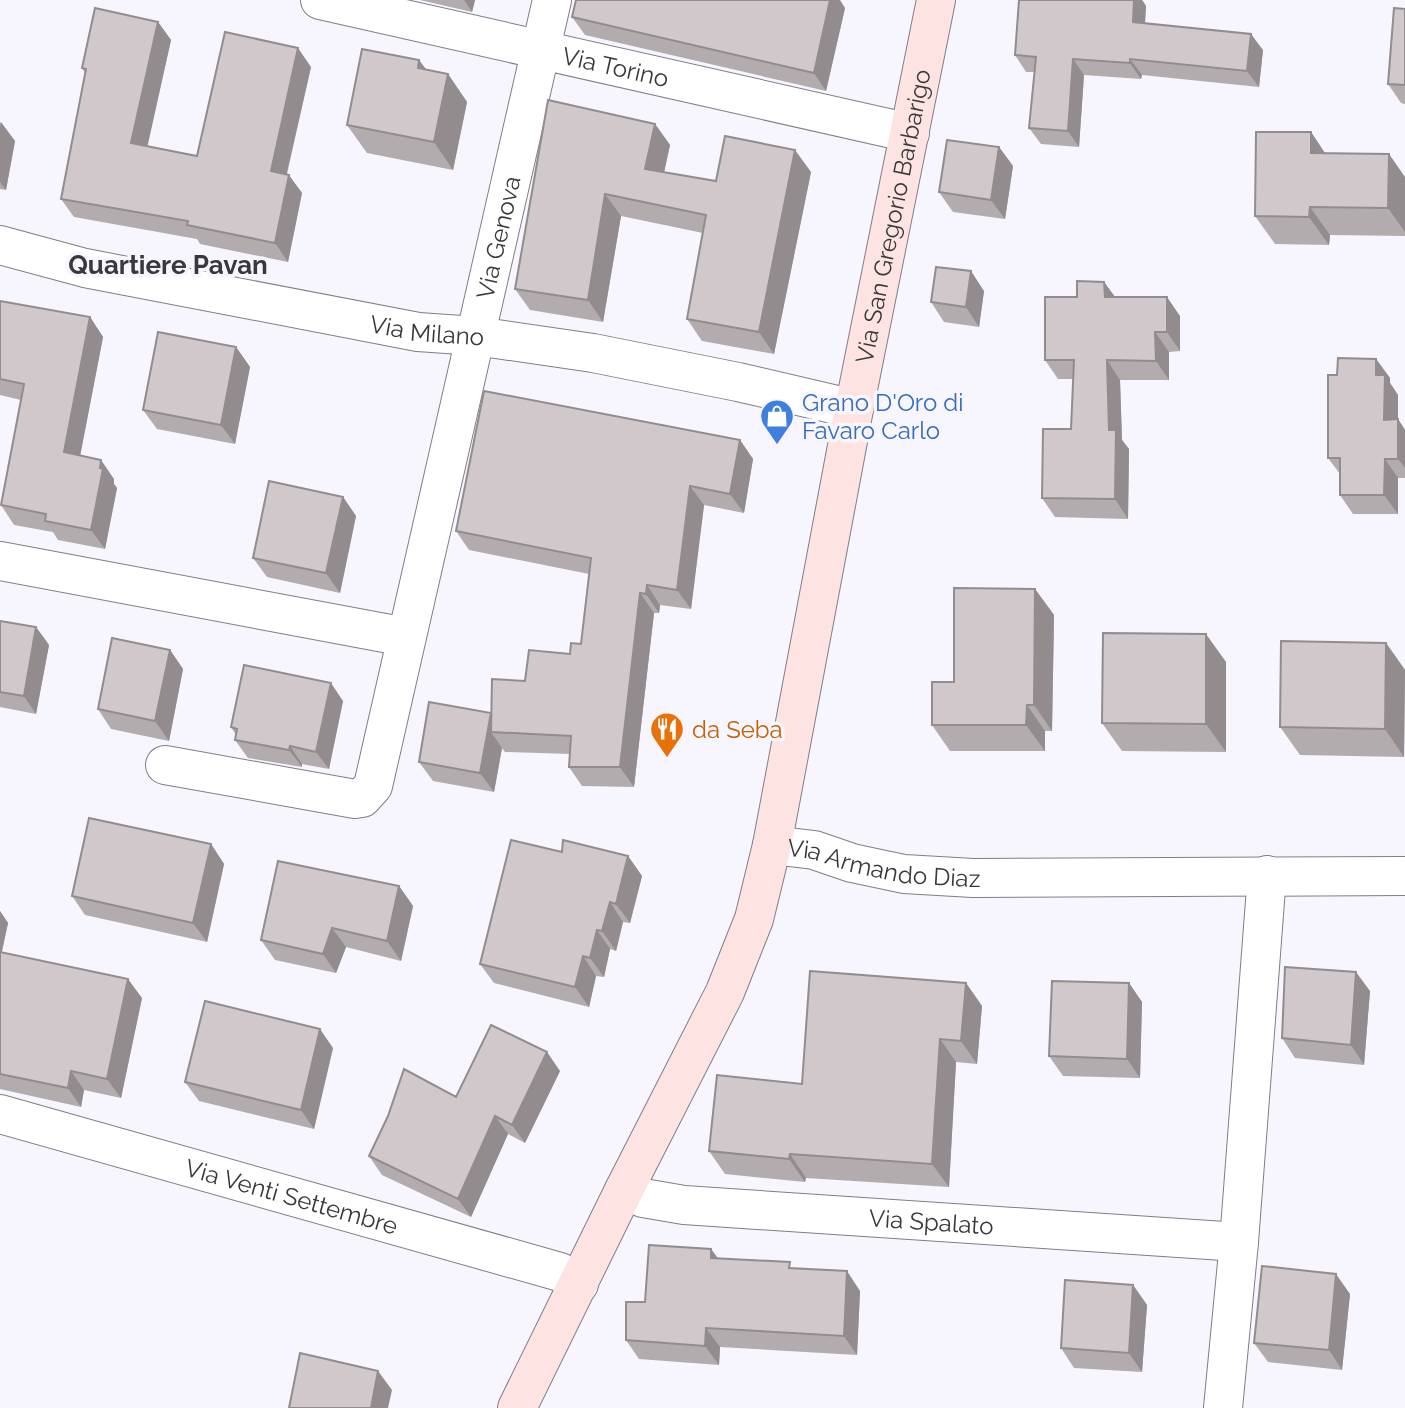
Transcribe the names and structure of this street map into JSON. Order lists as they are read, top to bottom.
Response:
{
  "streets": {
    "street": [
      "Via Torino",
      "Via San Gregorio Barbarigo",
      "Via Genova",
      "Via Milano",
      "Via Armando Diaz",
      "Via Venti Settembre",
      "Via Spalato"
    ]
  },
  "crossings": [
    ["Via Torino", "Via San Gregorio Barbarigo"],
    ["Via Torino", "Via Genova"],
    ["Via San Gregorio Barbarigo", "Via Milano"],
    ["Via San Gregorio Barbarigo", "Via Armando Diaz"],
    ["Via Genova", "Via Milano"],
    ["Via Armando Diaz", "Via Venti Settembre"],
    ["Via Armando Diaz", "Via Spalato"]
  ],
  "districts": ["Quartiere Pavan"],
  "places": {
    "shop": ["Grano D'Oro di Favaro Carlo"],
    "restaurant": ["da Seba"]
  }
}
